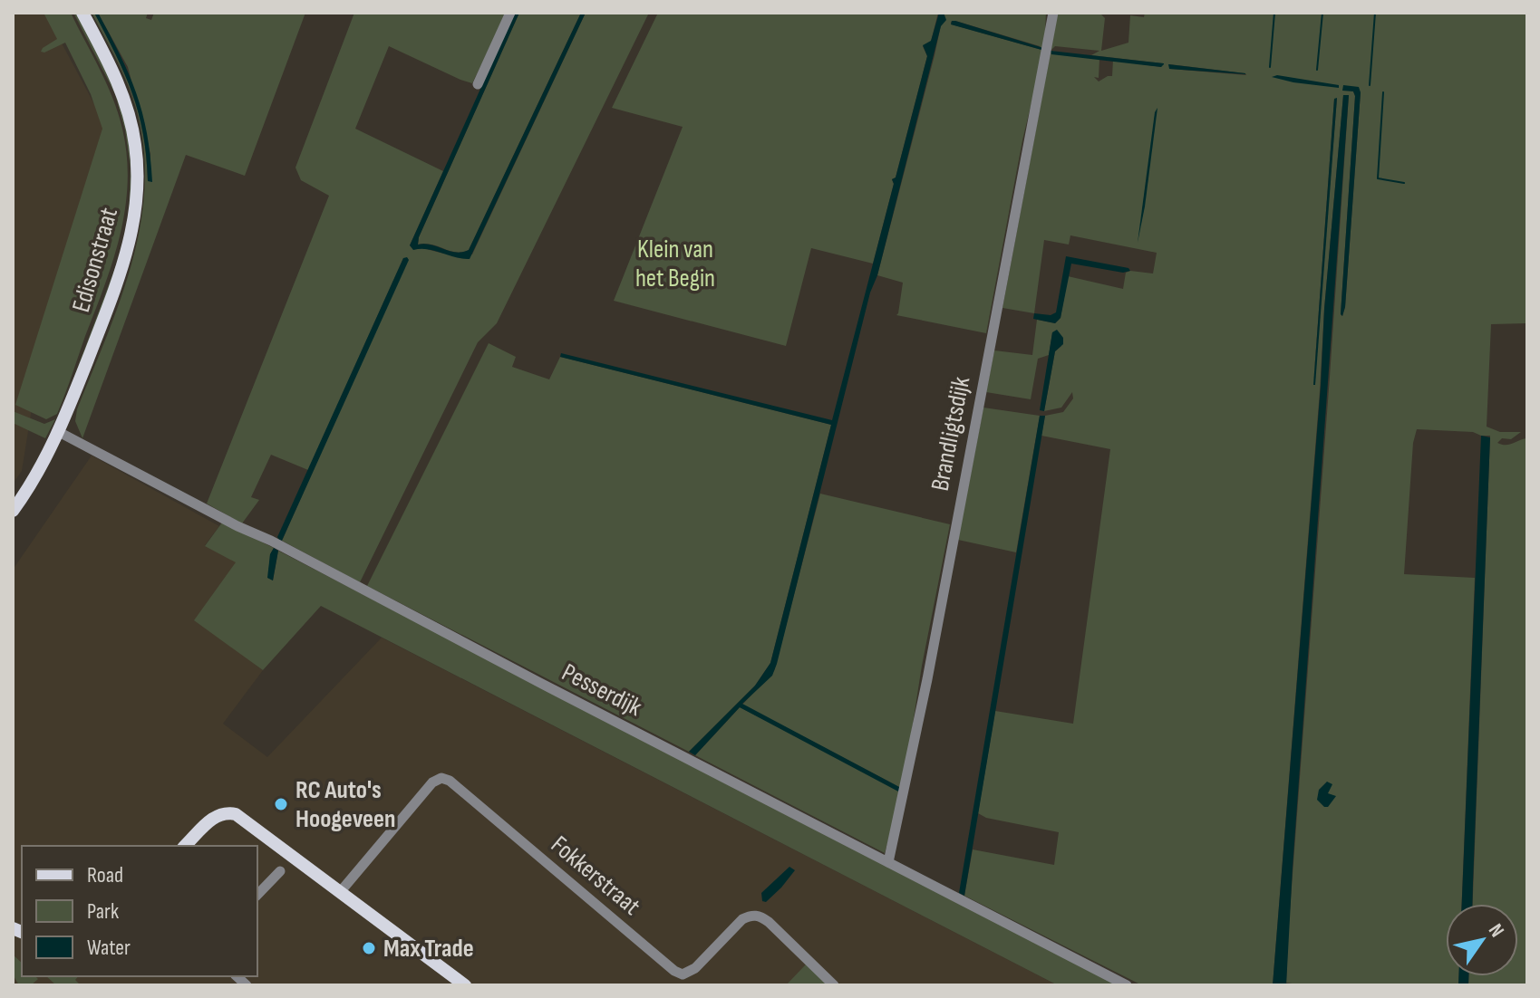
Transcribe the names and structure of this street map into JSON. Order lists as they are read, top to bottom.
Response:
{
  "streets": {
    "main road": ["Edisonstraat"],
    "street": ["Brandligtsdijk", "Pesserdijk", "Fokkerstraat"]
  },
  "crossings": [
    ["Edisonstraat", "Pesserdijk"],
    ["Brandligtsdijk", "Pesserdijk"]
  ],
  "parks": ["Klein van het Begin"],
  "places": ["RC Auto's Hoogeveen", "Max Trade"],
  "legend": ["Road", "Park", "Water"],
  "north": "top right"
}
